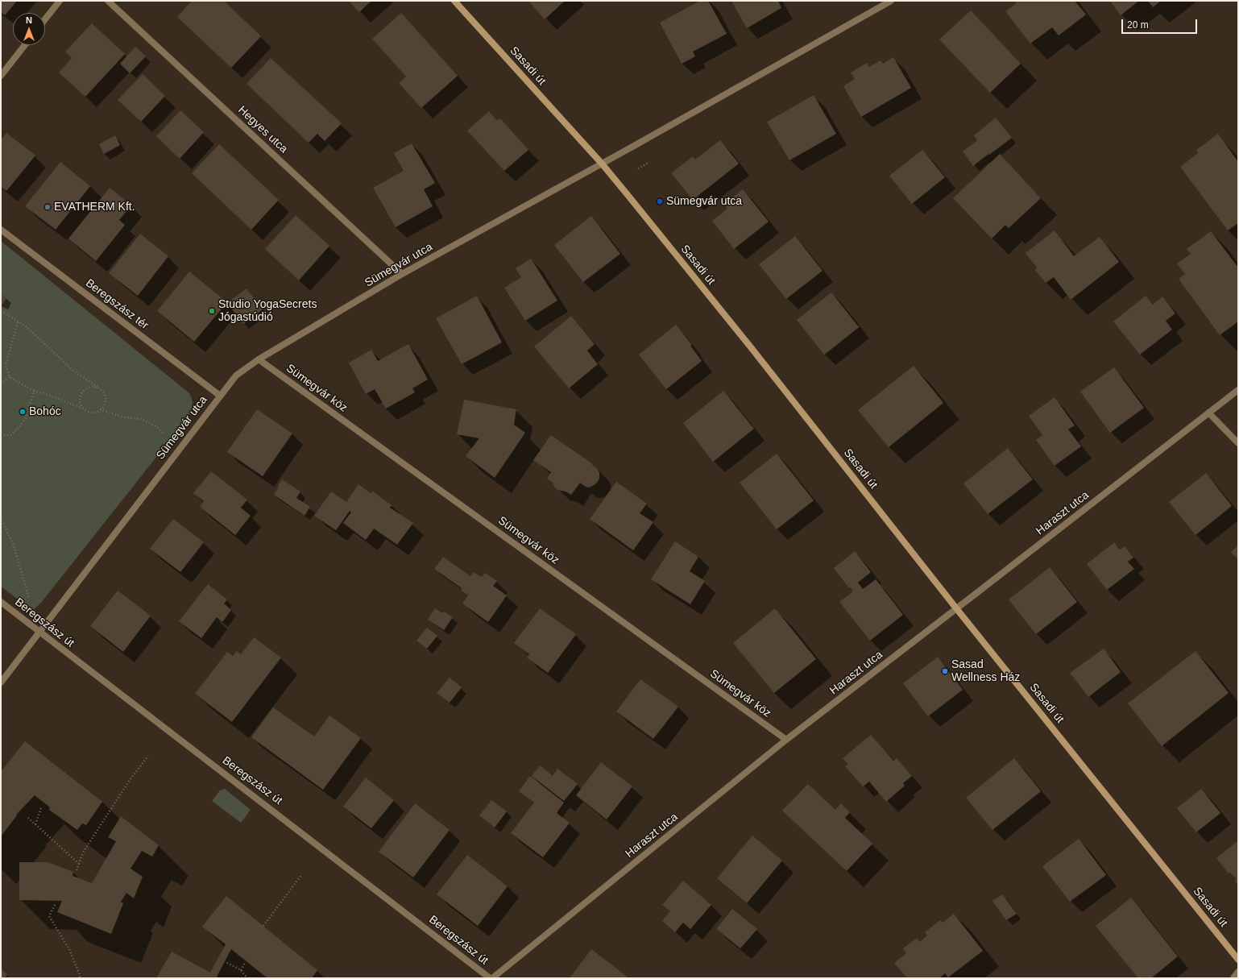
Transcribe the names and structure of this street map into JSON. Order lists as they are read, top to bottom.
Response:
{
  "streets": {
    "street": [
      "Sasadi út",
      "Hegyes utca",
      "Sümegvár utca",
      "Beregszász tér",
      "Sümegvár köz",
      "Haraszt utca",
      "Beregszász út"
    ]
  },
  "crossings": [
    ["Sasadi út", "Sümegvár utca"],
    ["Sasadi út", "Haraszt utca"],
    ["Hegyes utca", "Sümegvár utca"],
    ["Sümegvár utca", "Beregszász tér"],
    ["Sümegvár utca", "Sümegvár köz"],
    ["Sümegvár utca", "Beregszász út"],
    ["Sümegvár köz", "Haraszt utca"],
    ["Haraszt utca", "Beregszász út"]
  ],
  "places": [
    "Sümegvár utca",
    "EVATHERM Kft.",
    "Studio YogaSecrets Jógastúdió",
    "Bohóc",
    "Sasad Wellness Ház"
  ],
  "scale_bar": "20 m",
  "north": "top"
}
